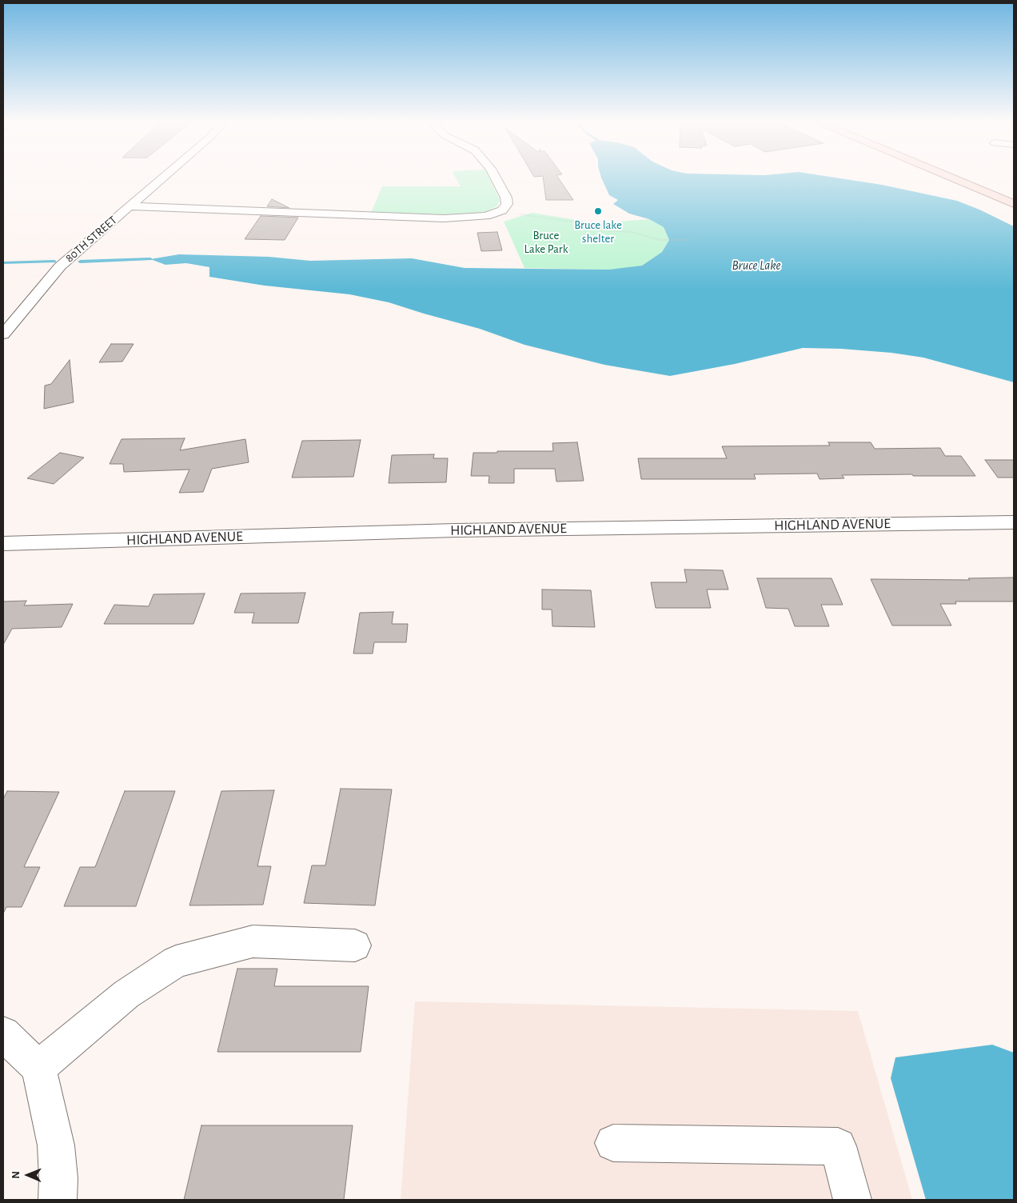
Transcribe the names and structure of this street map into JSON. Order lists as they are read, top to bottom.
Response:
{
  "streets": {
    "street": ["80TH STREET", "HIGHLAND AVENUE"]
  },
  "water": ["Bruce Lake"],
  "parks": ["Bruce Lake Park"],
  "places": ["Bruce lake shelter"],
  "north": "left"
}
